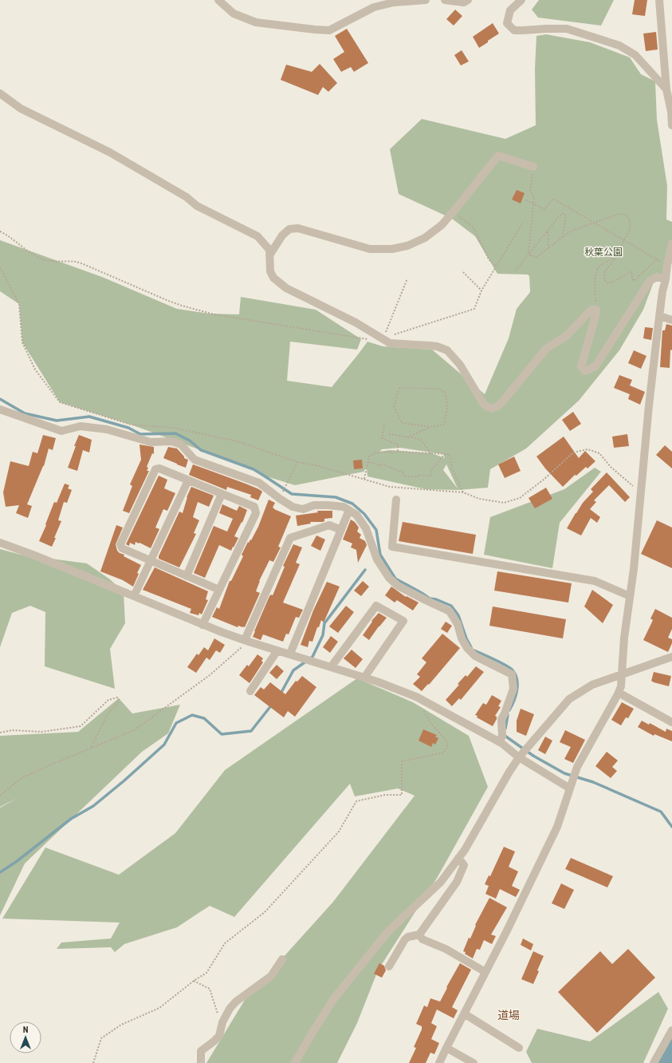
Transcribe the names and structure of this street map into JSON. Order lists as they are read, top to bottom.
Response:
{
  "districts": ["道場"],
  "parks": ["秋葉公園"],
  "north": "top"
}
